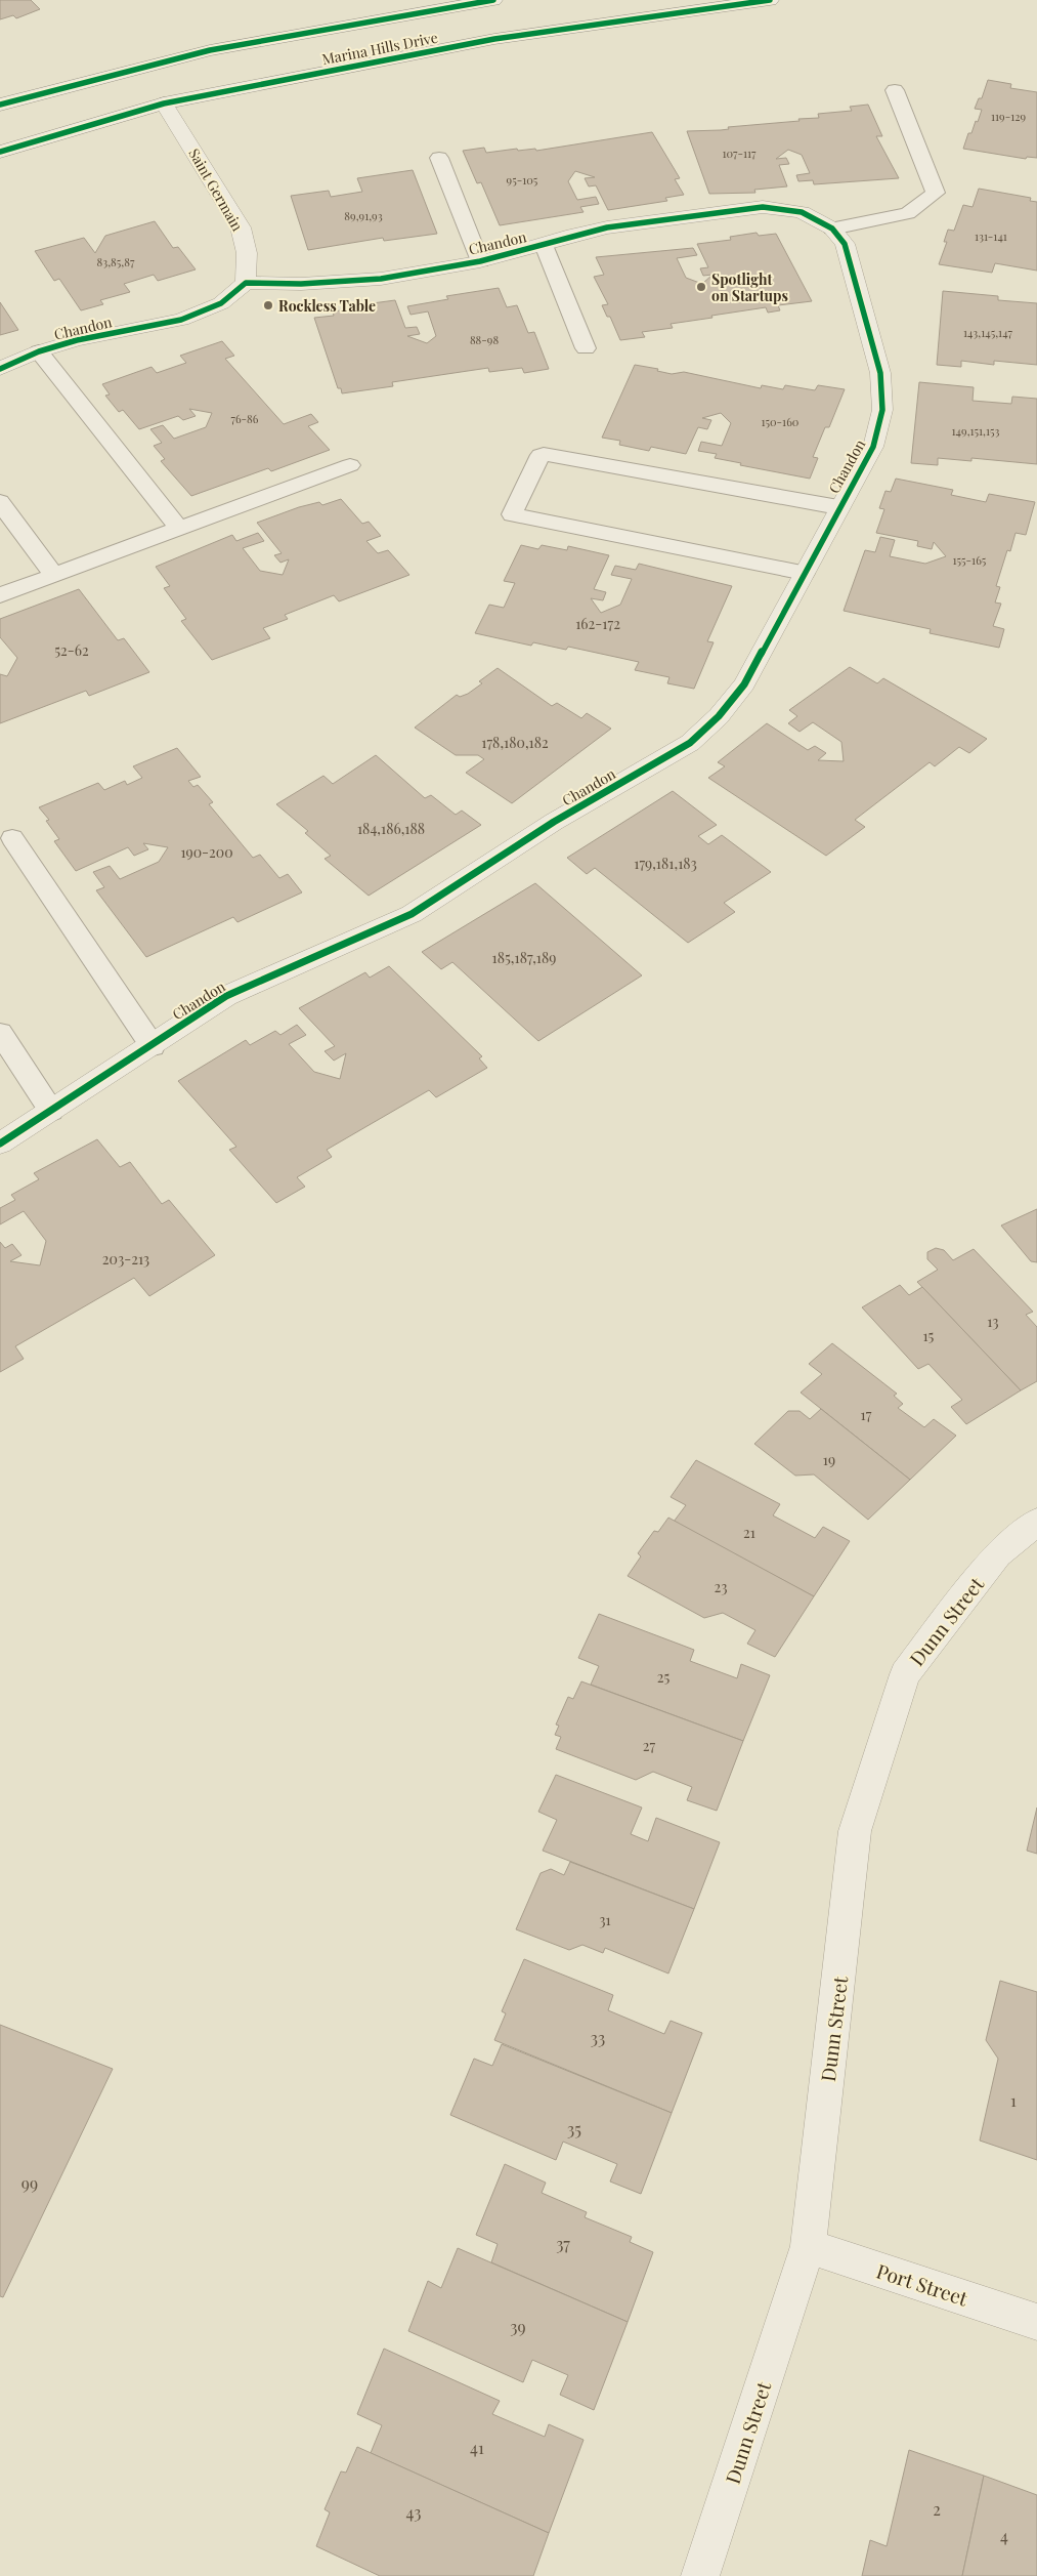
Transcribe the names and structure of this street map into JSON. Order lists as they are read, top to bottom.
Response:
{
  "streets": {
    "street": [
      "Marina Hills Drive",
      "Saint Germain",
      "Chandon",
      "Dunn Street",
      "Port Street"
    ]
  },
  "crossings": [
    ["Marina Hills Drive", "Saint Germain"],
    ["Saint Germain", "Chandon"],
    ["Dunn Street", "Port Street"]
  ],
  "places": ["Spotlight on Startups", "Rockless Table"],
  "house_numbers": [
    "119-129",
    "107-117",
    "95-105",
    "89,91,93",
    "131-141",
    "83,85,87",
    "143,145,147",
    "88-98",
    "76-86",
    "150-160",
    "149,151,153",
    "155-165",
    "162-172",
    "52-62",
    "178,180,182",
    "184,186,188",
    "190-200",
    "179,181,183",
    "185,187,189",
    "203-213",
    "13",
    "15",
    "17",
    "19",
    "21",
    "23",
    "25",
    "27",
    "31",
    "33",
    "1",
    "35",
    "99",
    "37",
    "39",
    "41",
    "2",
    "43",
    "4"
  ]
}
